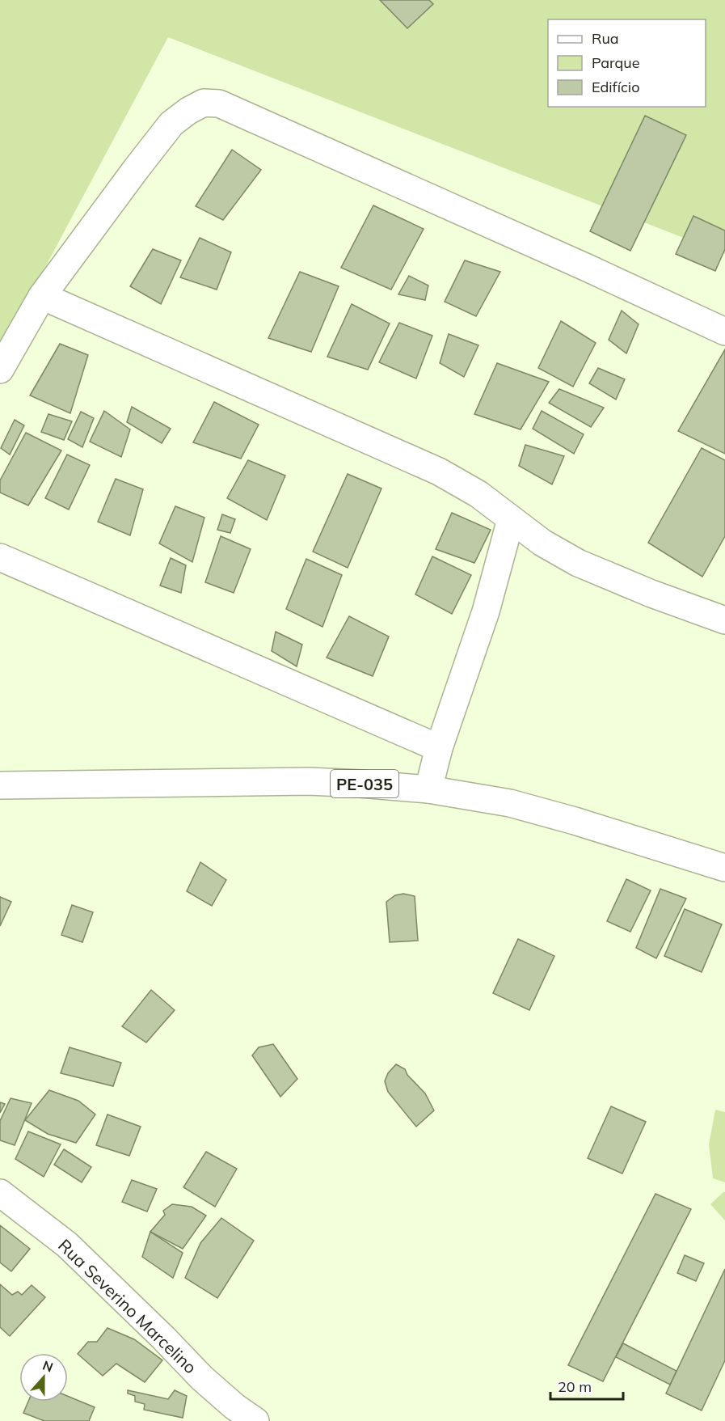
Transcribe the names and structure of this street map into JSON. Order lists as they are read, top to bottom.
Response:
{
  "streets": {
    "street": ["PE-035", "Rua Severino Marcelino"]
  },
  "legend": ["Rua", "Parque", "Edifício"],
  "scale_bar": "20 m",
  "north": "top"
}
